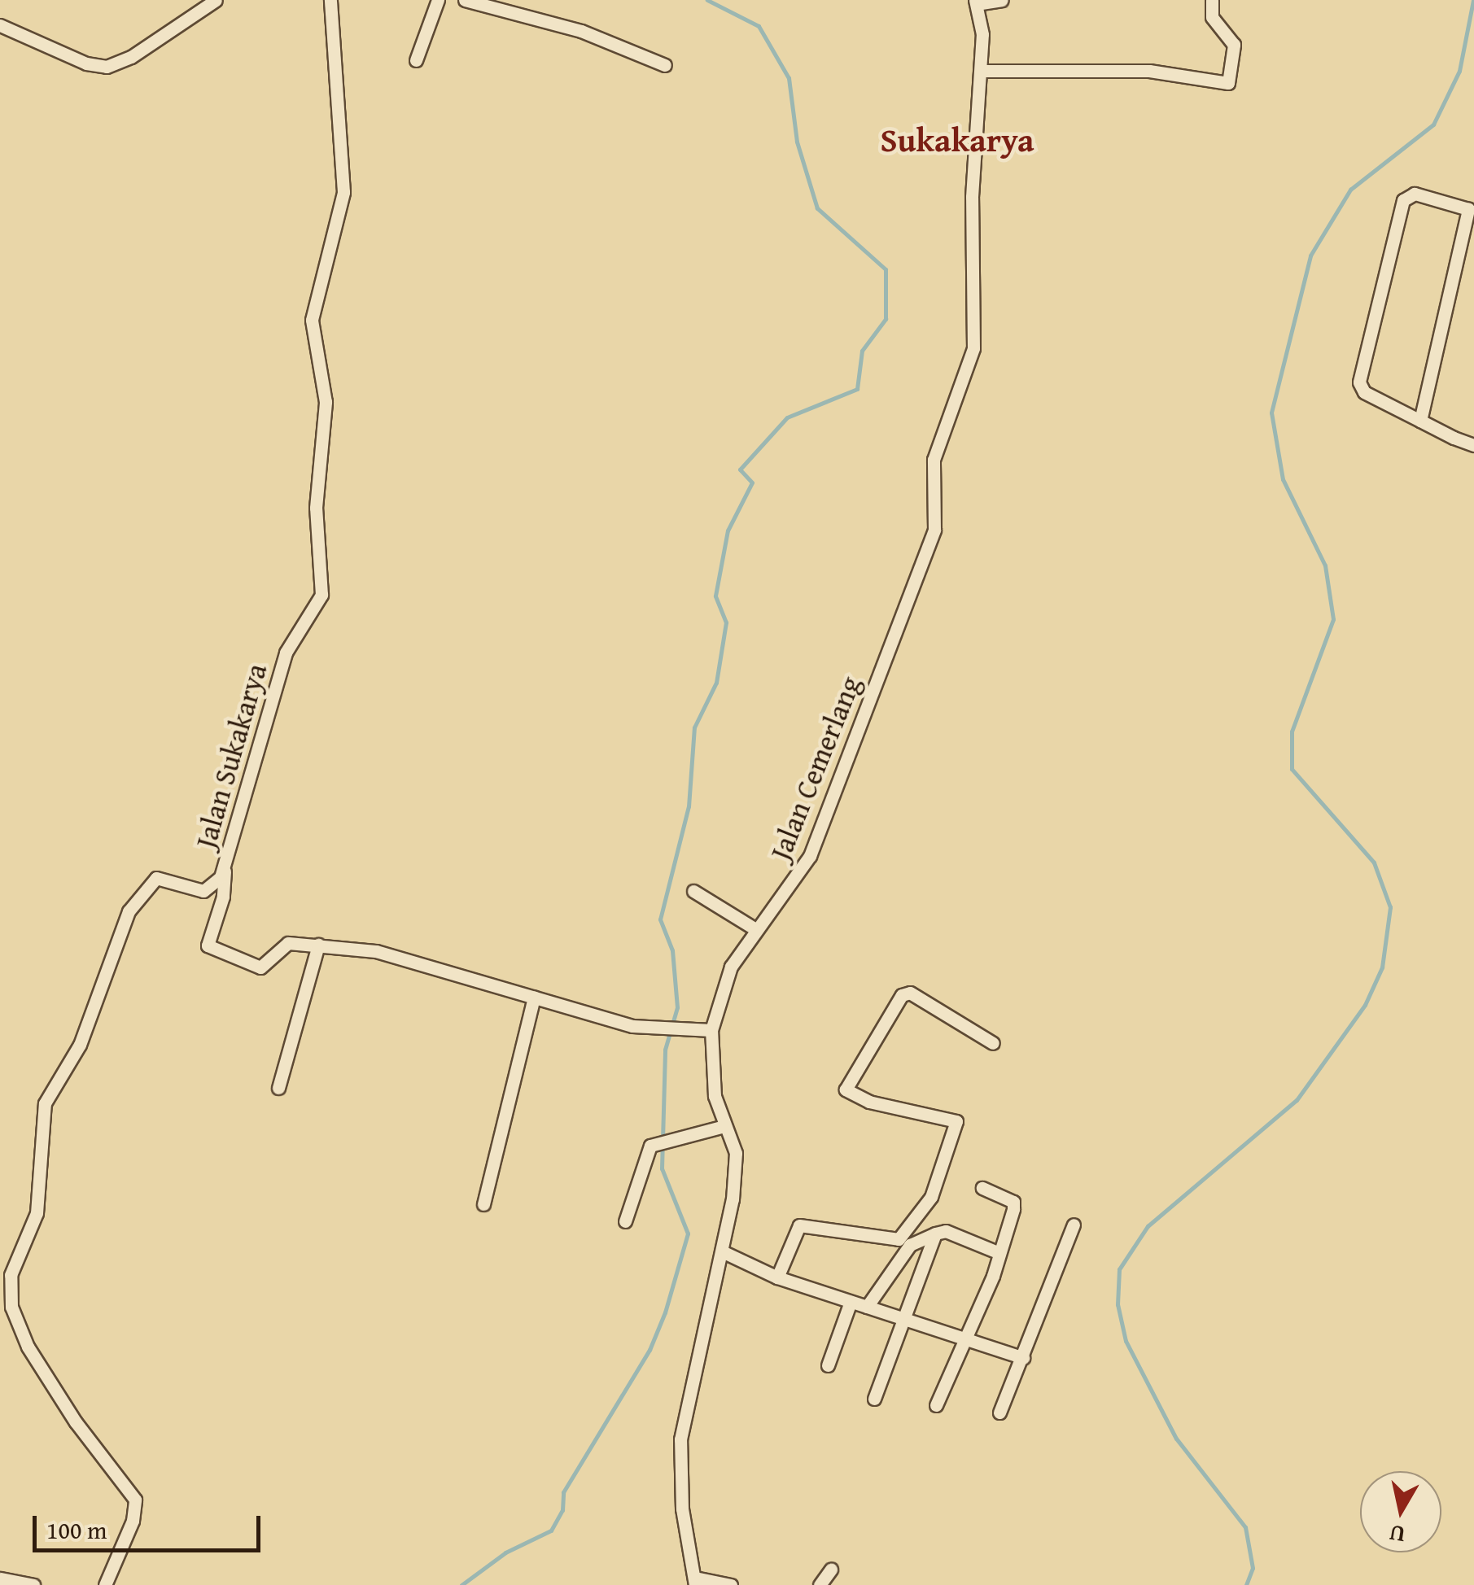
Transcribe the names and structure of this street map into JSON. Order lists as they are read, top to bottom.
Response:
{
  "streets": {
    "street": ["Jalan Sukakarya", "Jalan Cemerlang"]
  },
  "districts": ["Sukakarya"],
  "scale_bar": "100 m",
  "north": "bottom"
}
